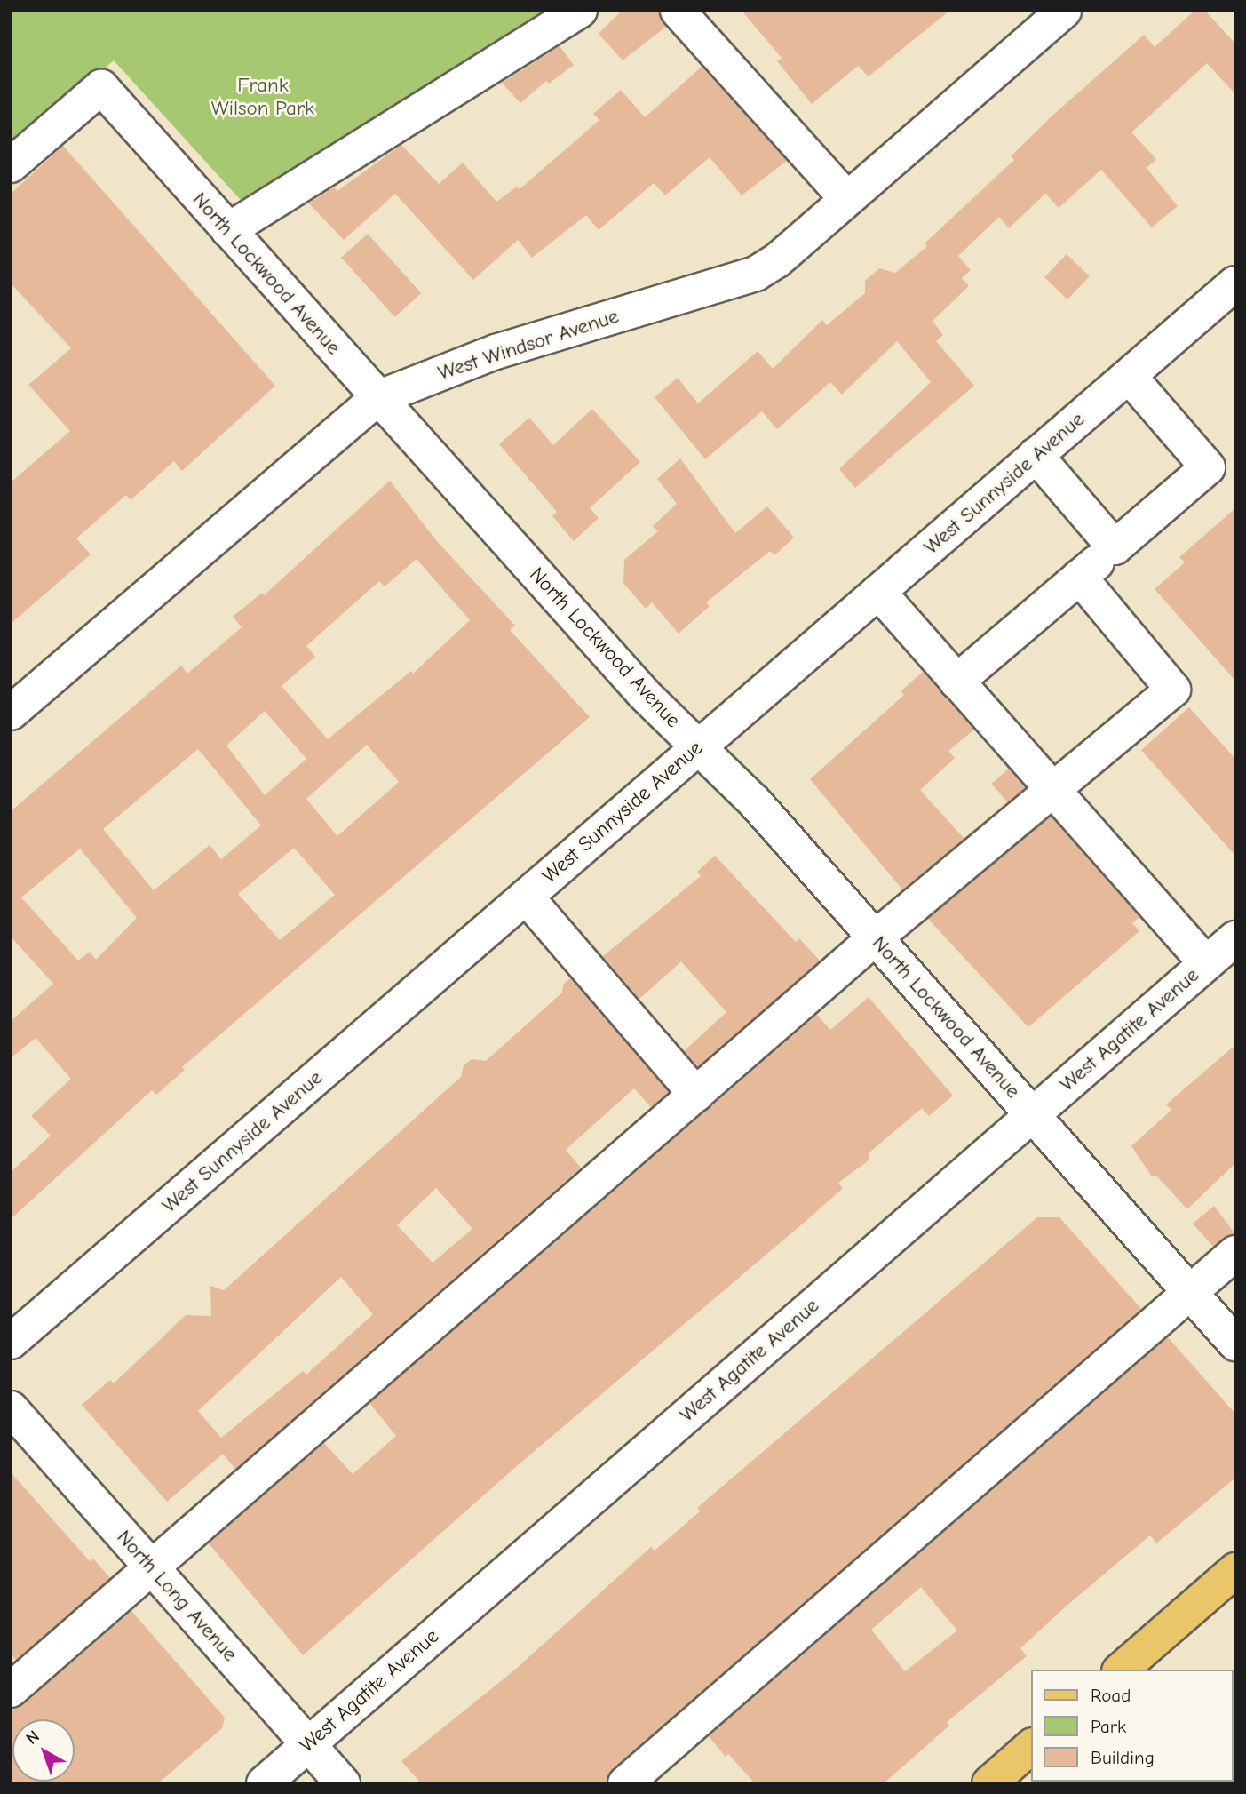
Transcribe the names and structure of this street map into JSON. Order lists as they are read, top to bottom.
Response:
{
  "streets": {
    "street": [
      "North Lockwood Avenue",
      "West Windsor Avenue",
      "West Sunnyside Avenue",
      "West Agatite Avenue",
      "North Long Avenue"
    ]
  },
  "crossings": [
    ["North Lockwood Avenue", "West Windsor Avenue"],
    ["North Lockwood Avenue", "West Sunnyside Avenue"],
    ["North Lockwood Avenue", "West Agatite Avenue"],
    ["West Agatite Avenue", "North Long Avenue"]
  ],
  "parks": ["Frank Wilson Park"],
  "legend": ["Road", "Park", "Building"],
  "north": "top left"
}
